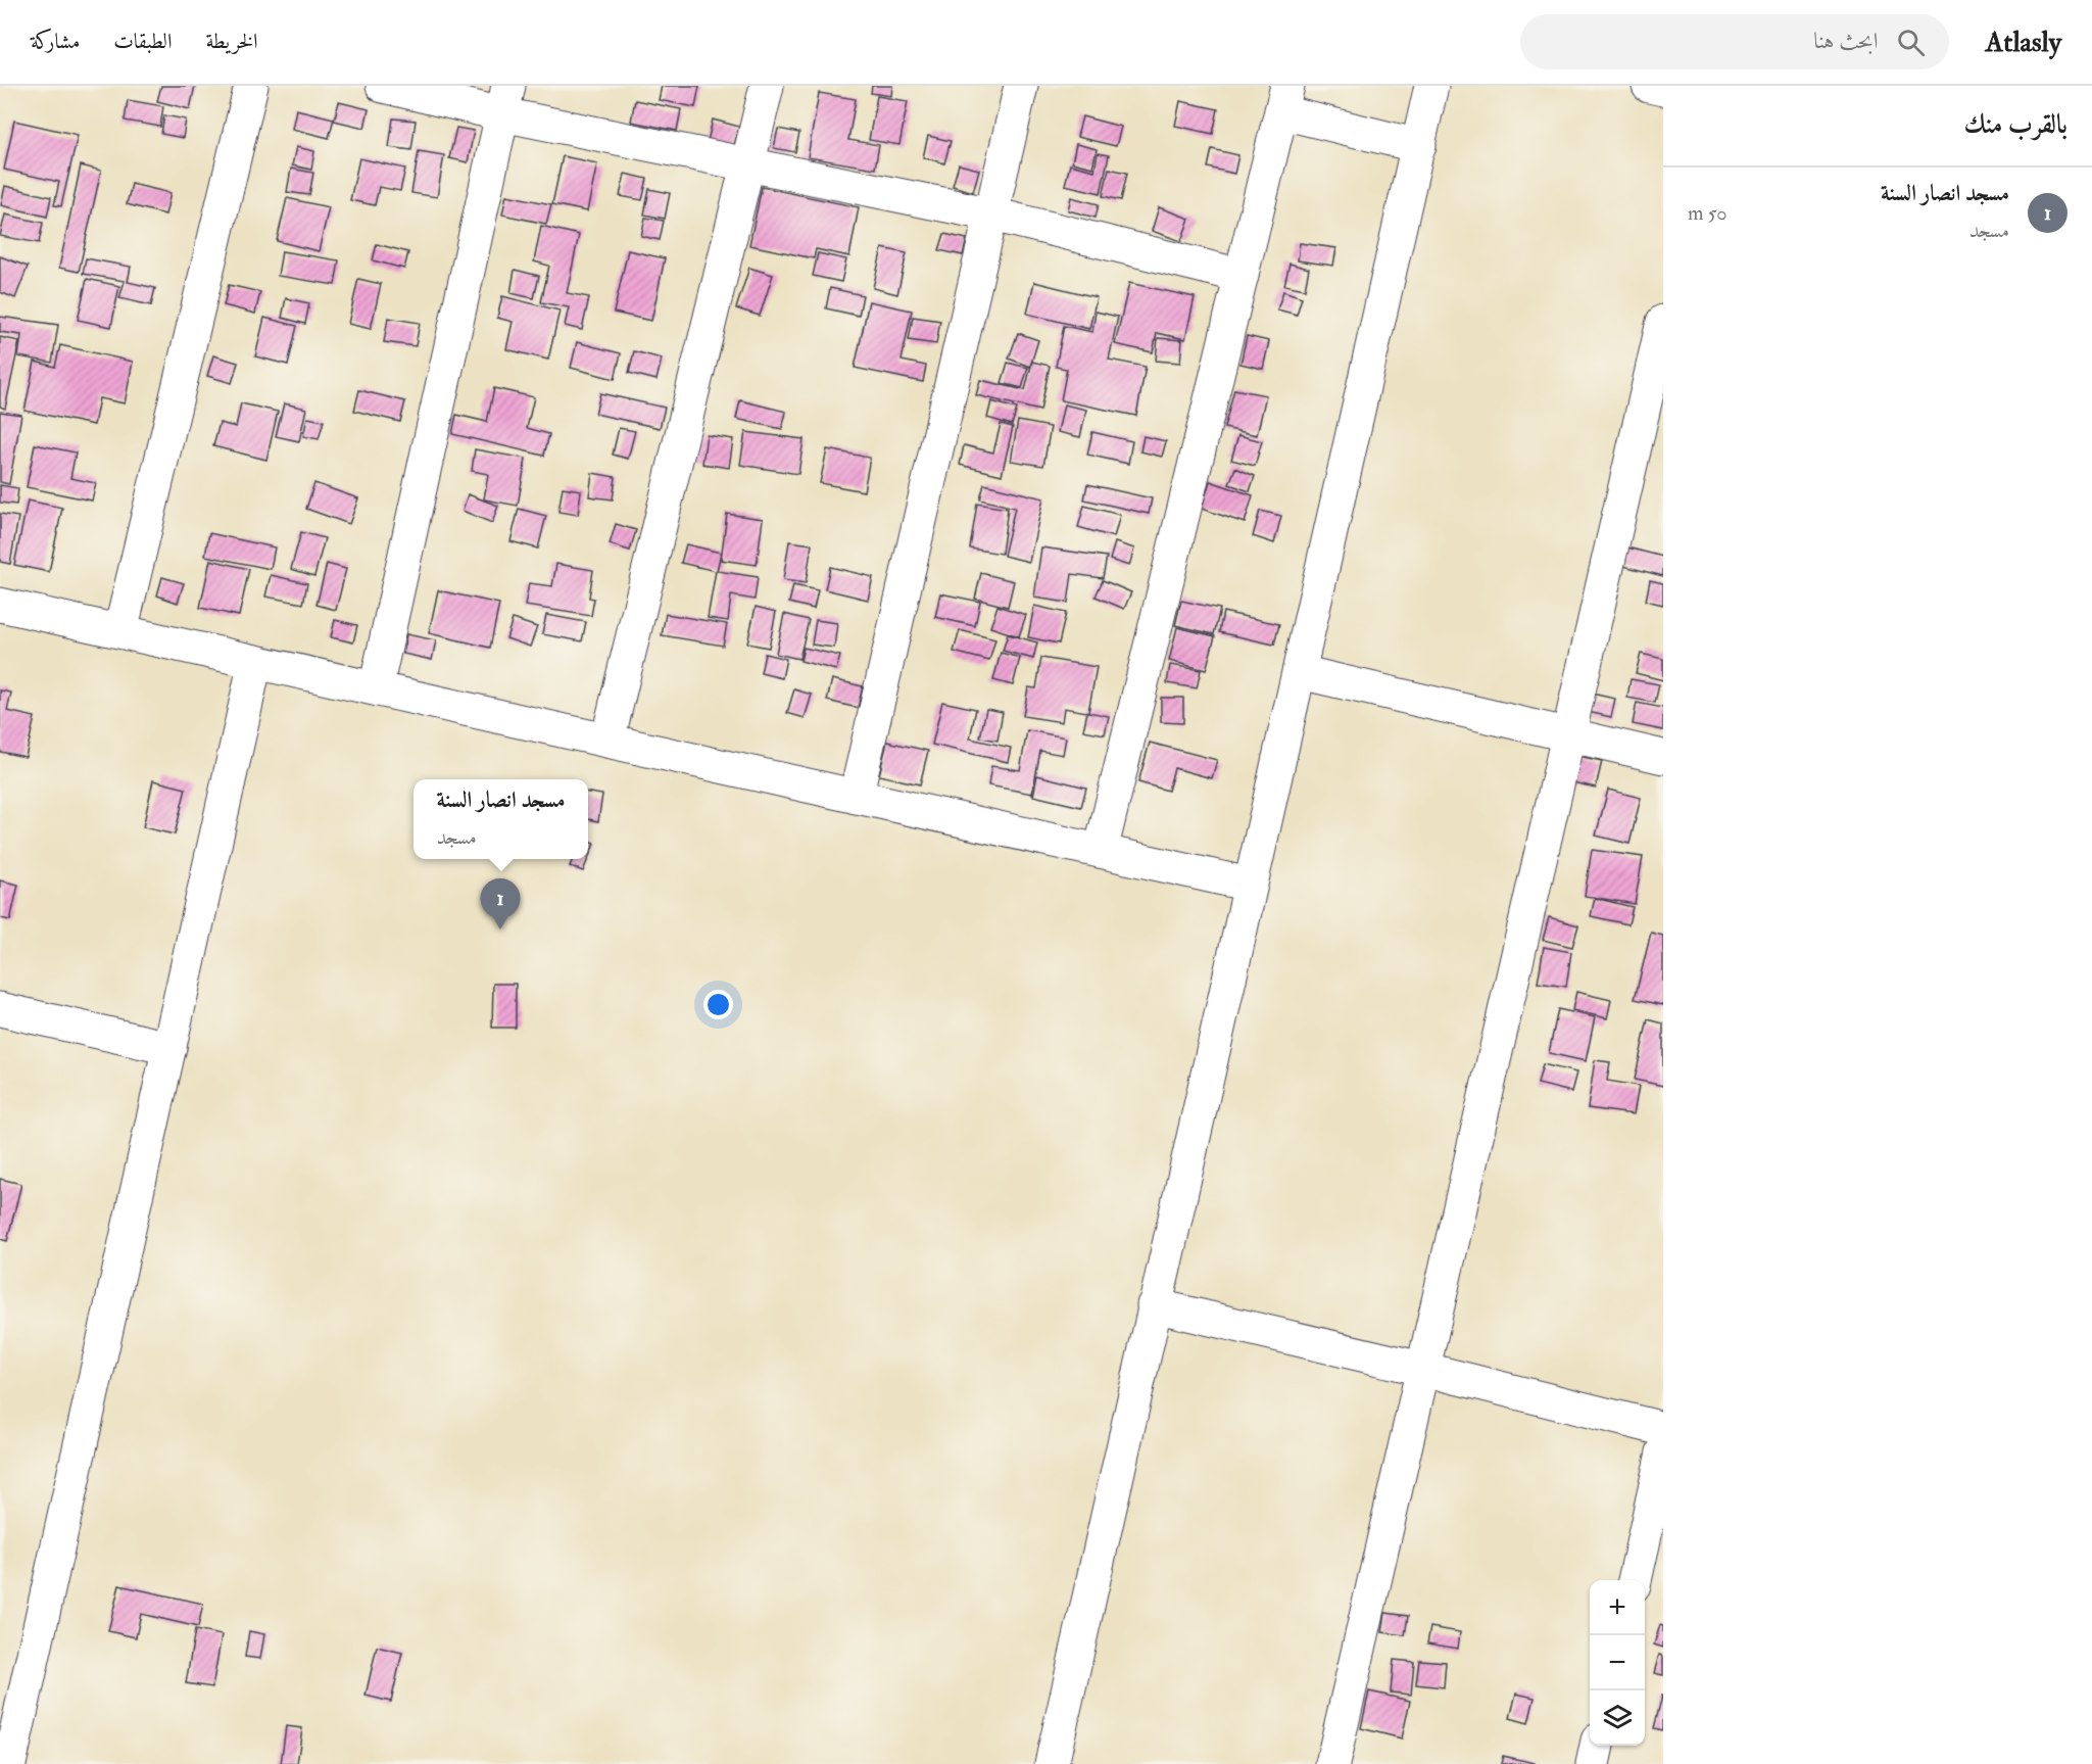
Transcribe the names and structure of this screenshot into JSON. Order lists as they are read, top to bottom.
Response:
{
  "page": {
    "header": "Atlasly",
    "search": "ابحث هنا",
    "nav": ["الخريطة", "الطبقات", "مشاركة"],
    "heading": "بالقرب منك",
    "list": [
      {
        "mark": "1",
        "name": "مسجد انصار السنة",
        "note": "مسجد",
        "value": "50 m"
      }
    ],
    "popup": ["مسجد انصار السنة", "مسجد"],
    "pins": "1",
    "map_buttons": ["+", "−"]
  }
}
